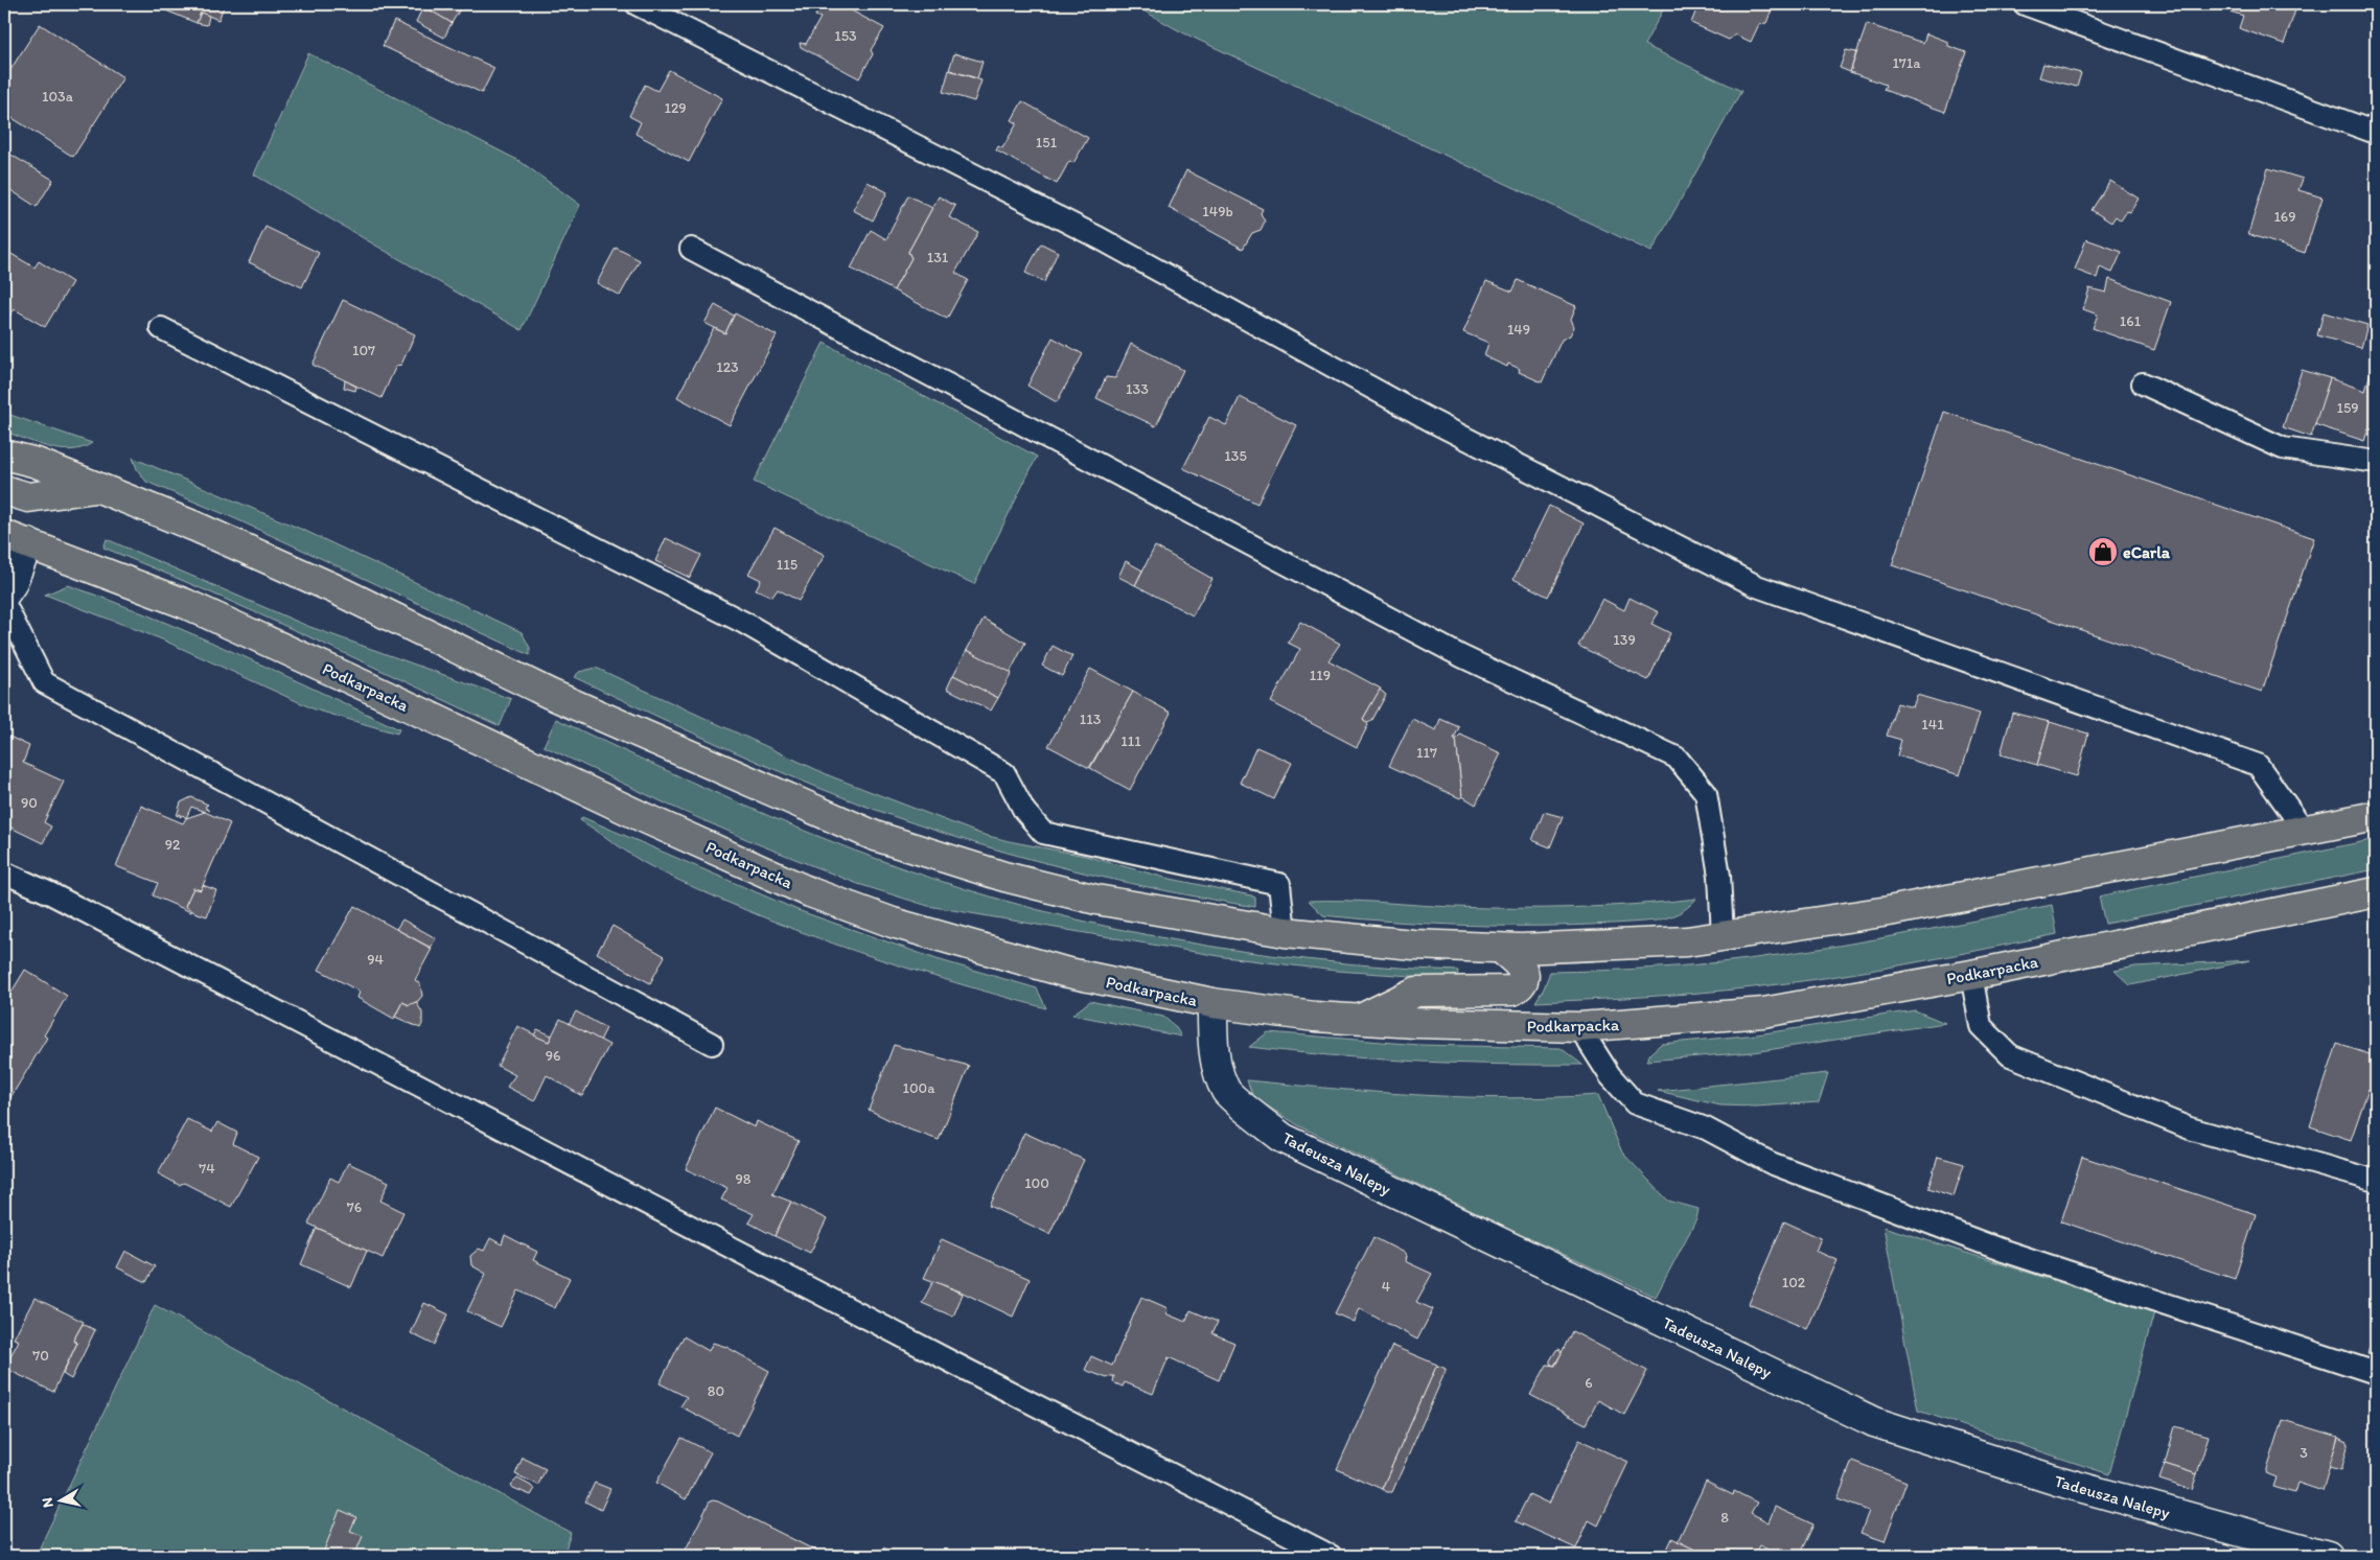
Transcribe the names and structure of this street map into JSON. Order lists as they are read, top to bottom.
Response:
{
  "streets": {
    "highway": ["Podkarpacka"],
    "street": ["Tadeusza Nalepy"]
  },
  "crossings": [
    ["Podkarpacka", "Tadeusza Nalepy"]
  ],
  "places": {
    "shop": ["eCarla"]
  },
  "house_numbers": [
    "153",
    "171a",
    "103a",
    "129",
    "151",
    "149b",
    "169",
    "131",
    "161",
    "149",
    "107",
    "123",
    "133",
    "159",
    "135",
    "115",
    "139",
    "119",
    "113",
    "141",
    "111",
    "117",
    "90",
    "92",
    "94",
    "96",
    "100a",
    "74",
    "98",
    "100",
    "76",
    "102",
    "4",
    "70",
    "6",
    "80",
    "3",
    "8"
  ],
  "north": "left"
}
